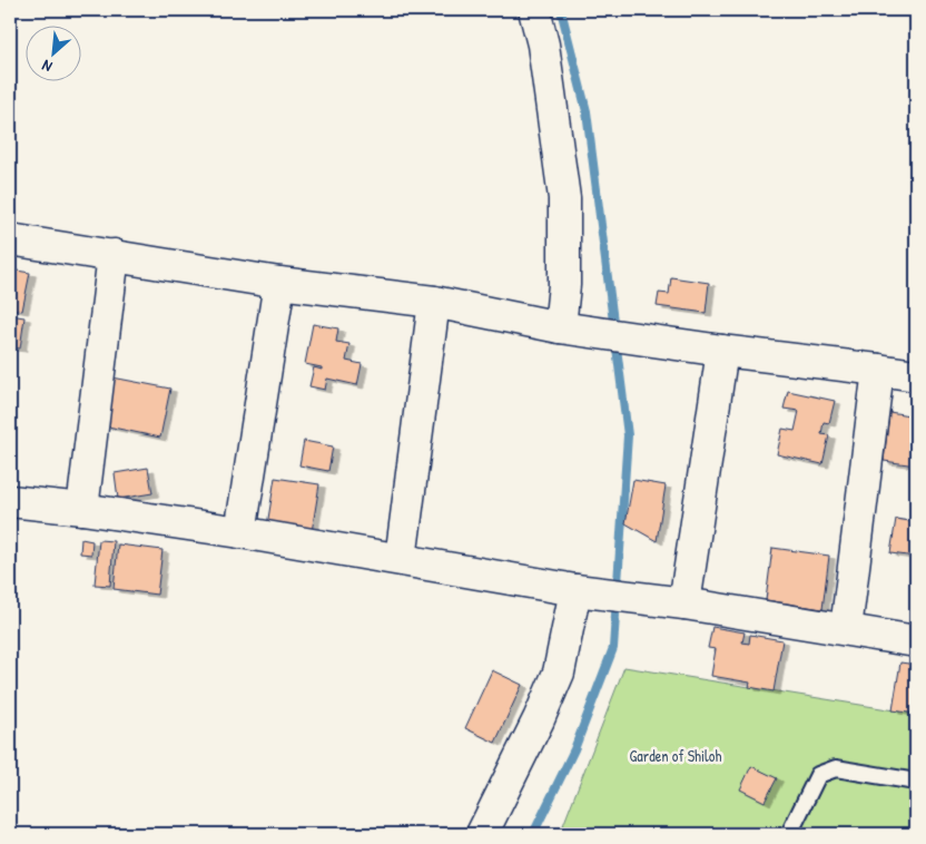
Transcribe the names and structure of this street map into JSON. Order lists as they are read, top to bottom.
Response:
{
  "parks": ["Garden of Shiloh"],
  "north": "bottom left"
}
